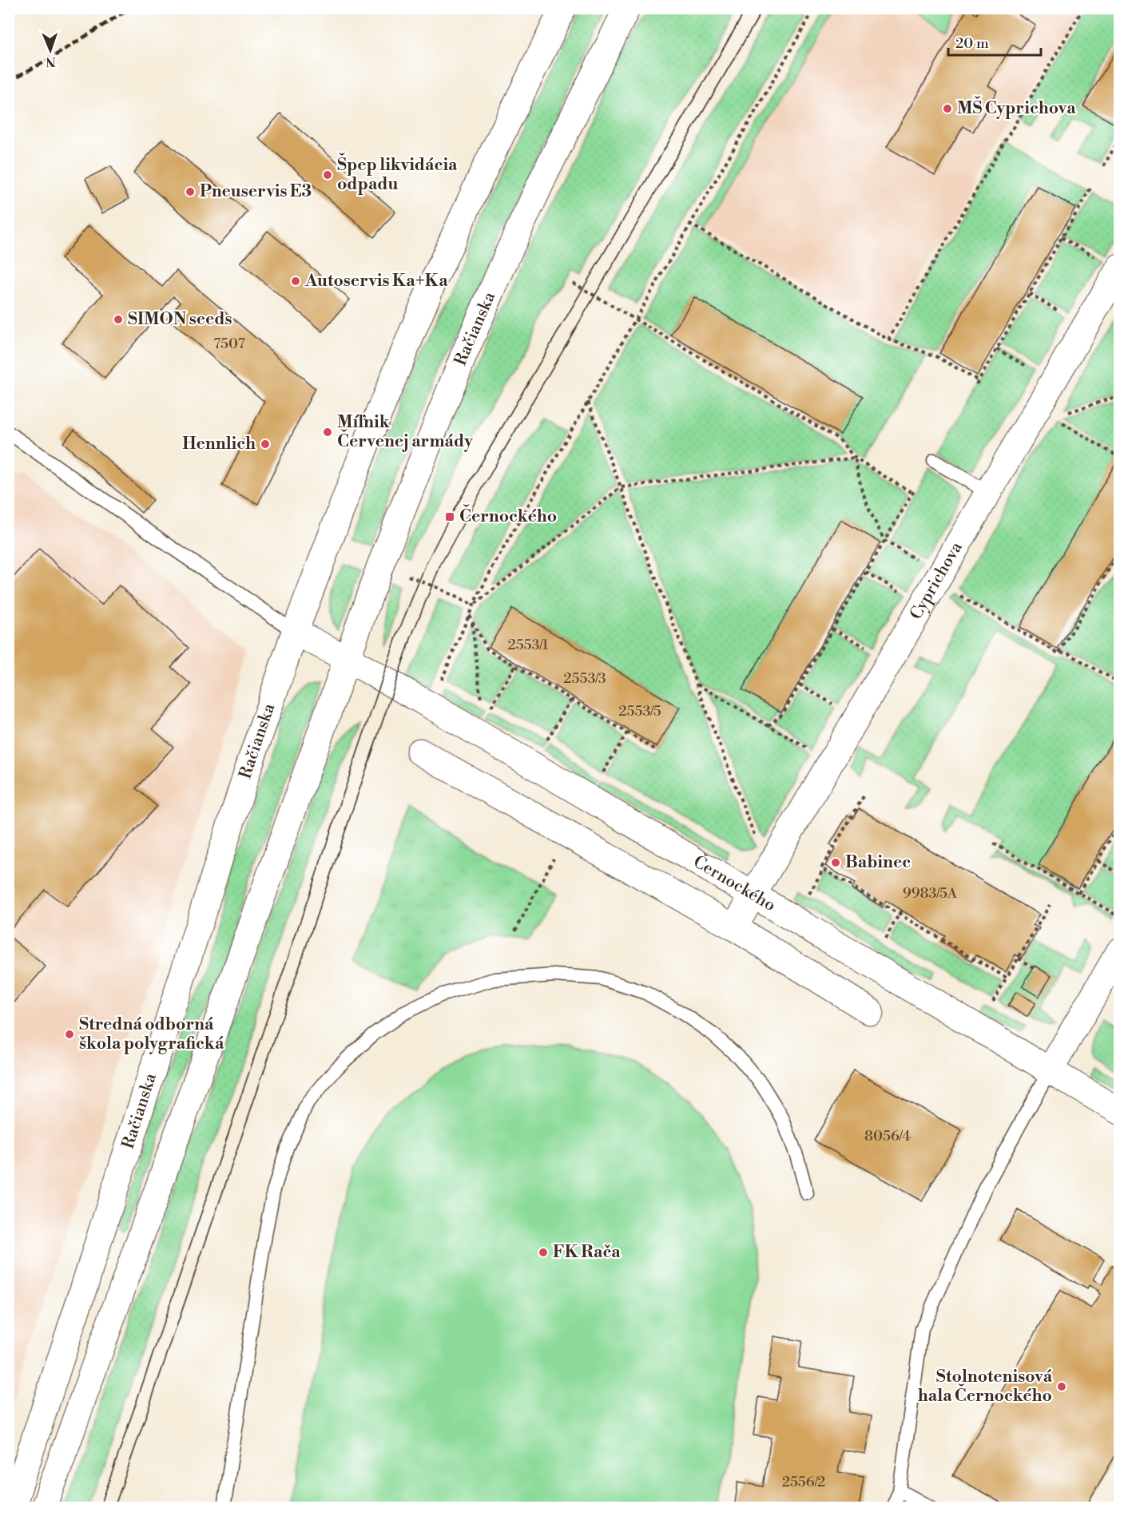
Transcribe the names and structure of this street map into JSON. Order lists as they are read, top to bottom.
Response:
{
  "streets": {
    "main road": ["Račianska", "Cyprichova", "Černockého"]
  },
  "crossings": [
    ["Račianska", "Černockého"],
    ["Cyprichova", "Černockého"]
  ],
  "places": {
    "other": [
      "MŠ Cyprichova",
      "Špep likvidácia odpadu",
      "Pneuservis E3",
      "Autoservis Ka+Ka",
      "SIMON seeds",
      "Míľnik Červenej armády",
      "Hennlich",
      "Babinec",
      "Stredná odborná škola polygrafická",
      "FK Rača",
      "Stolnotenisová hala Černockého"
    ],
    "transit": ["Černockého"]
  },
  "house_numbers": [
    "7507",
    "2553/1",
    "2553/3",
    "2553/5",
    "9983/5A",
    "8056/4",
    "2556/2"
  ],
  "scale_bar": "20 m",
  "north": "bottom"
}
